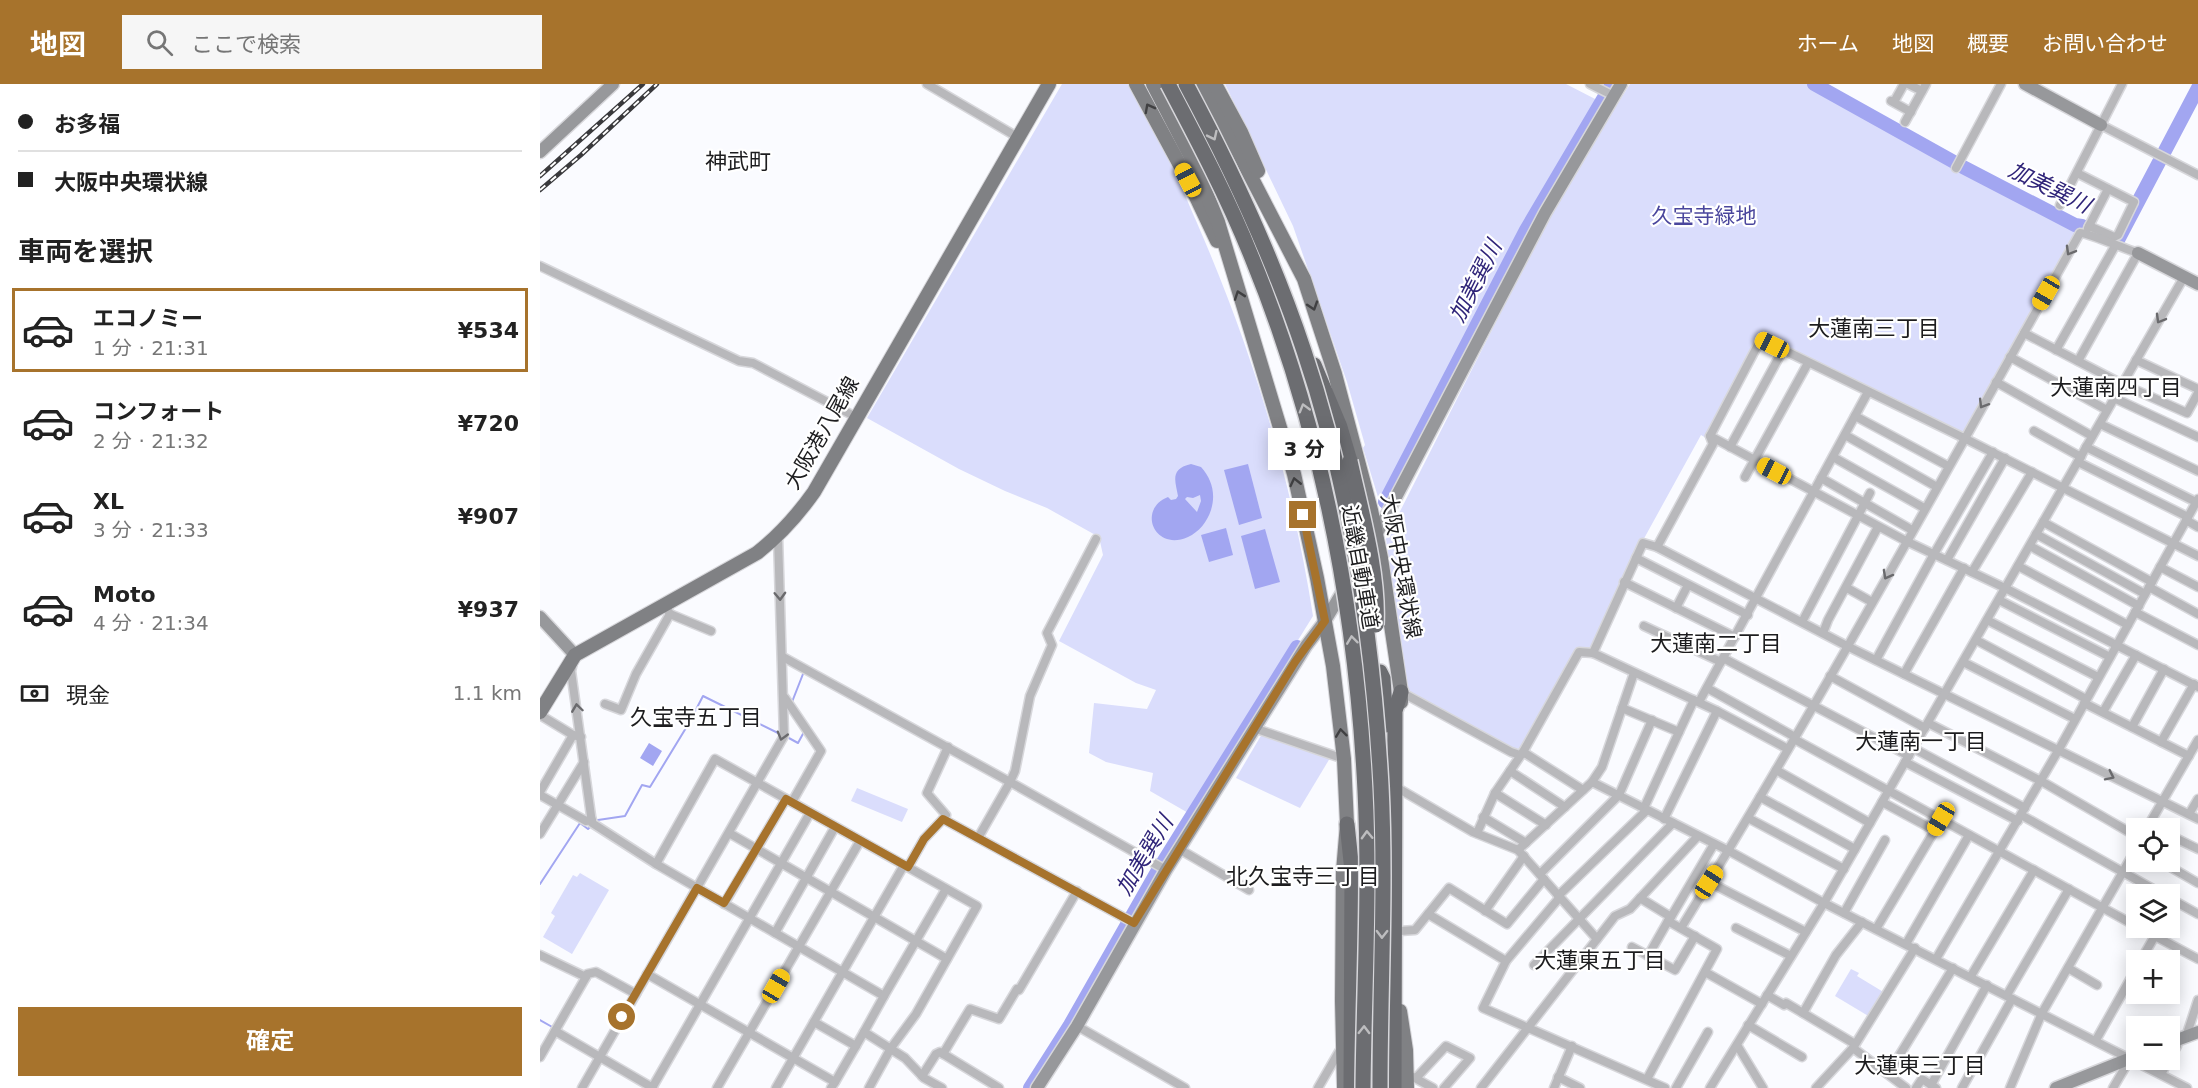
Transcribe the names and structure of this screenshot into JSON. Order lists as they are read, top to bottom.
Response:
{
  "streets": {
    "highway": ["近畿自動車道"],
    "main road": ["大阪港八尾線", "大阪中央環状線"]
  },
  "districts": [
    "神武町",
    "大蓮南三丁目",
    "大蓮南四丁目",
    "大蓮南二丁目",
    "久宝寺五丁目",
    "大蓮南一丁目",
    "北久宝寺三丁目",
    "大蓮東五丁目",
    "大蓮東三丁目"
  ],
  "water": ["加美巽川"],
  "parks": ["久宝寺緑地"],
  "page": {
    "header": "地図",
    "search": "ここで検索",
    "nav": [
      "ホーム",
      "地図",
      "概要",
      "お問い合わせ"
    ],
    "banner": ["お多福", "大阪中央環状線"],
    "heading": "車両を選択",
    "list": [
      {
        "name": "エコノミー",
        "note": "1 分 · 21:31",
        "value": "¥534"
      },
      {
        "name": "コンフォート",
        "note": "2 分 · 21:32",
        "value": "¥720"
      },
      {
        "name": "XL",
        "note": "3 分 · 21:33",
        "value": "¥907"
      },
      {
        "name": "Moto",
        "note": "4 分 · 21:34",
        "value": "¥937"
      }
    ],
    "bubble": "3 分",
    "pay": ["現金", "1.1 km"],
    "map_buttons": ["+", "−"],
    "buttons": "確定"
  }
}
